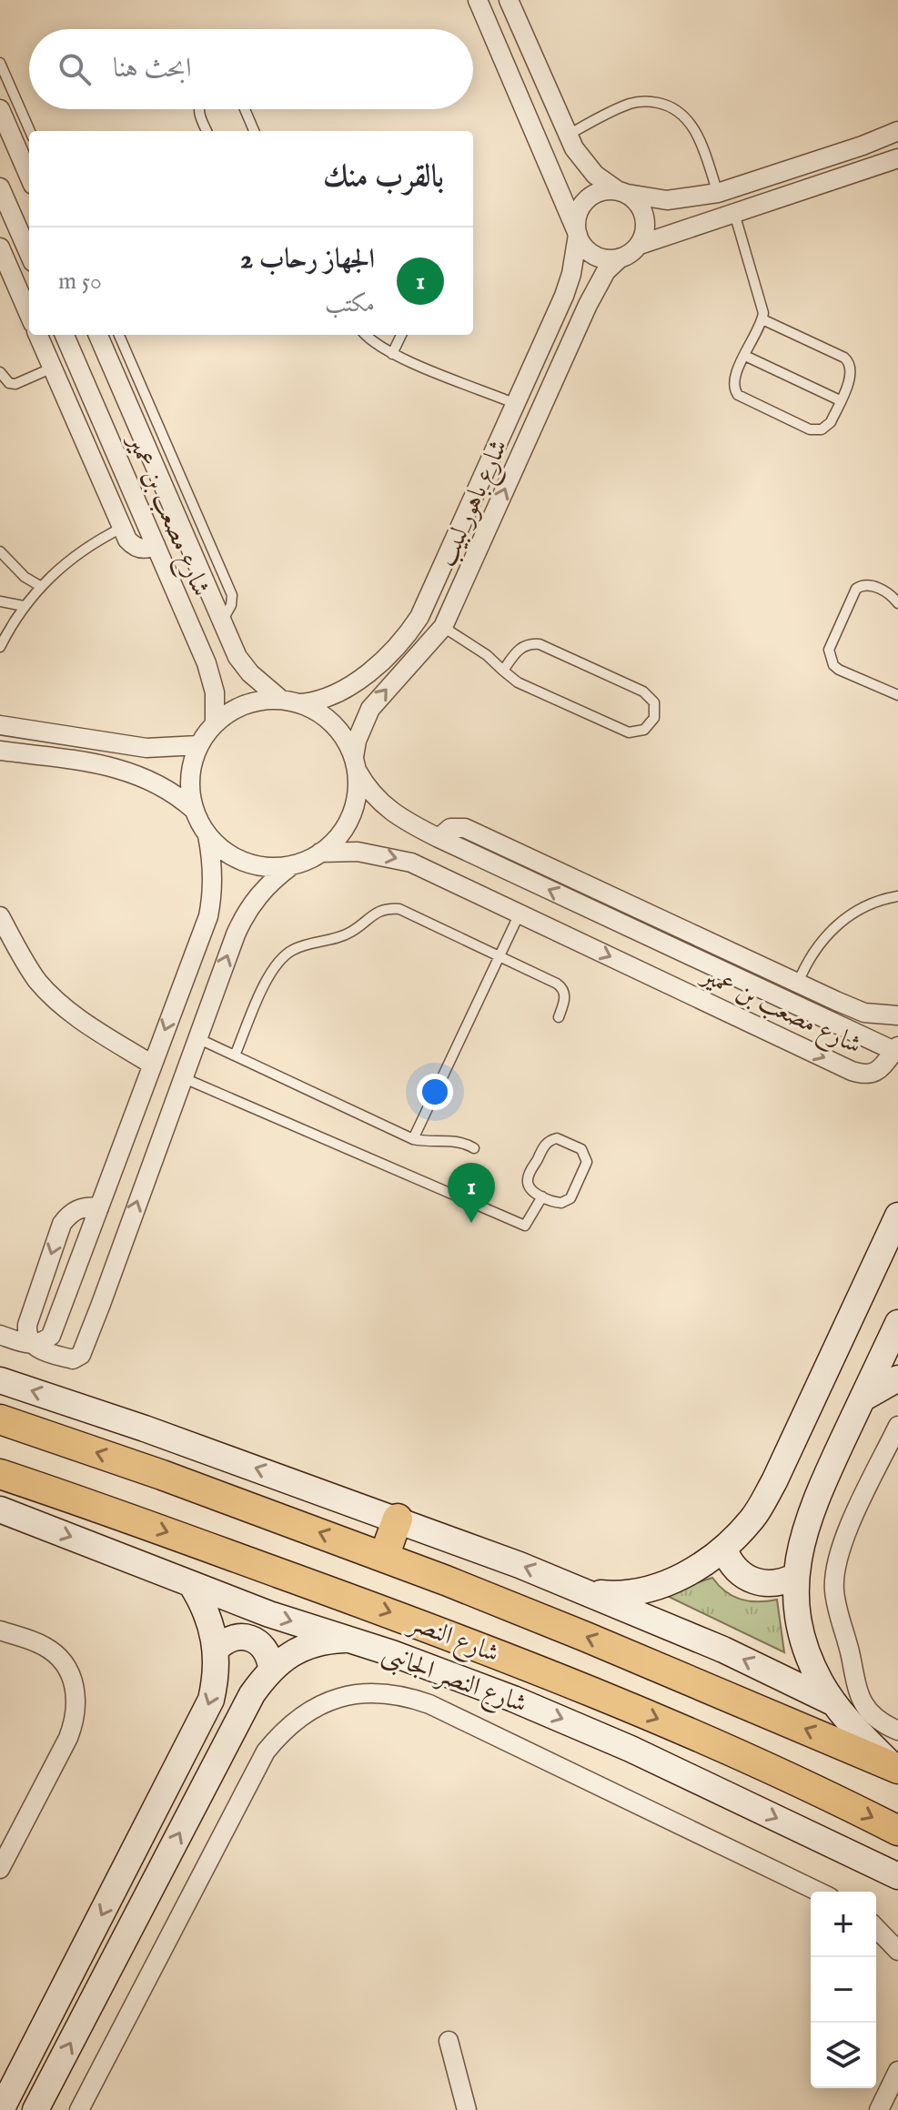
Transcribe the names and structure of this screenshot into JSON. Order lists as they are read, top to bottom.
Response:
{
  "streets": {
    "main road": ["شارع النصر"],
    "street": ["شارع باهور لبيب", "شارع مصعب بن عمير", "شارع النصر الجانبى"]
  },
  "crossings": [
    ["شارع باهور لبيب", "شارع مصعب بن عمير"]
  ],
  "page": {
    "search": "ابحث هنا",
    "heading": "بالقرب منك",
    "list": [
      {
        "mark": "1",
        "name": "الجهاز رحاب 2",
        "note": "مكتب",
        "value": "50 m"
      }
    ],
    "pins": "1",
    "map_buttons": ["+", "−"]
  }
}
